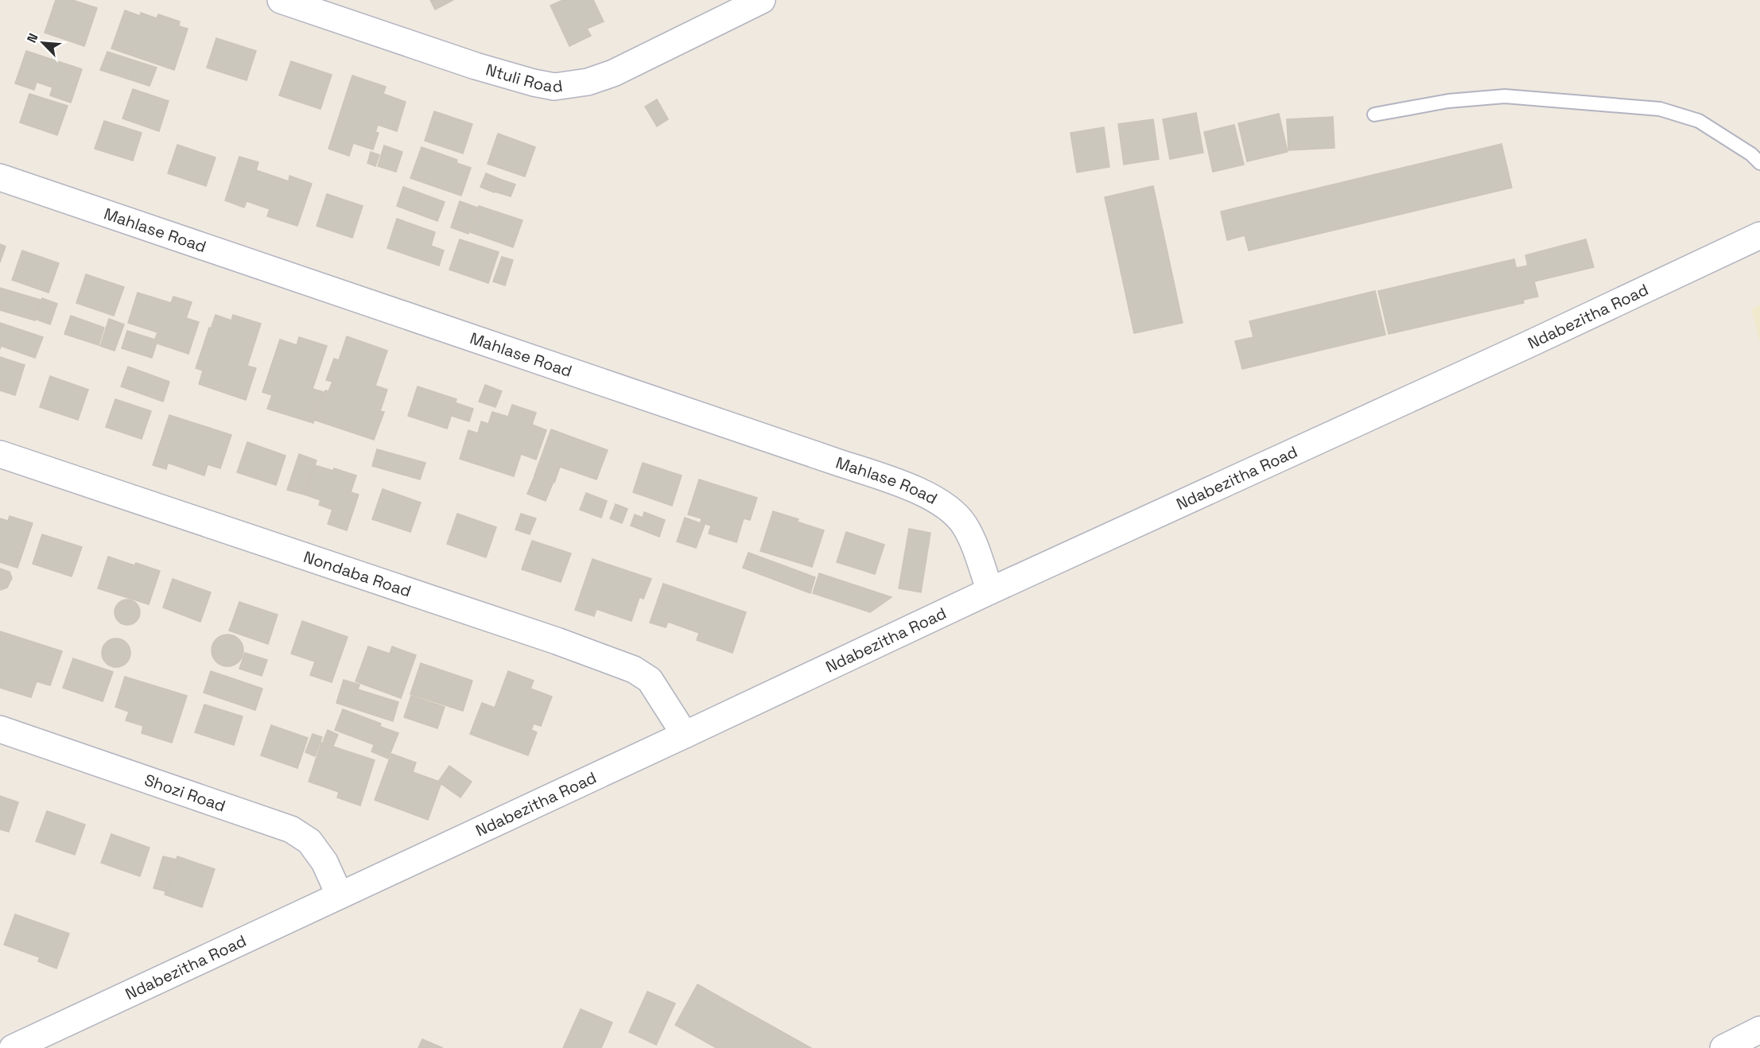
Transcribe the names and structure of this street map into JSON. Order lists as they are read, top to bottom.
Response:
{
  "streets": {
    "street": [
      "Ntuli Road",
      "Mahlase Road",
      "Ndabezitha Road",
      "Nondaba Road",
      "Shozi Road"
    ]
  },
  "crossings": [
    ["Mahlase Road", "Ndabezitha Road"],
    ["Ndabezitha Road", "Nondaba Road"],
    ["Ndabezitha Road", "Shozi Road"]
  ],
  "north": "top left"
}
